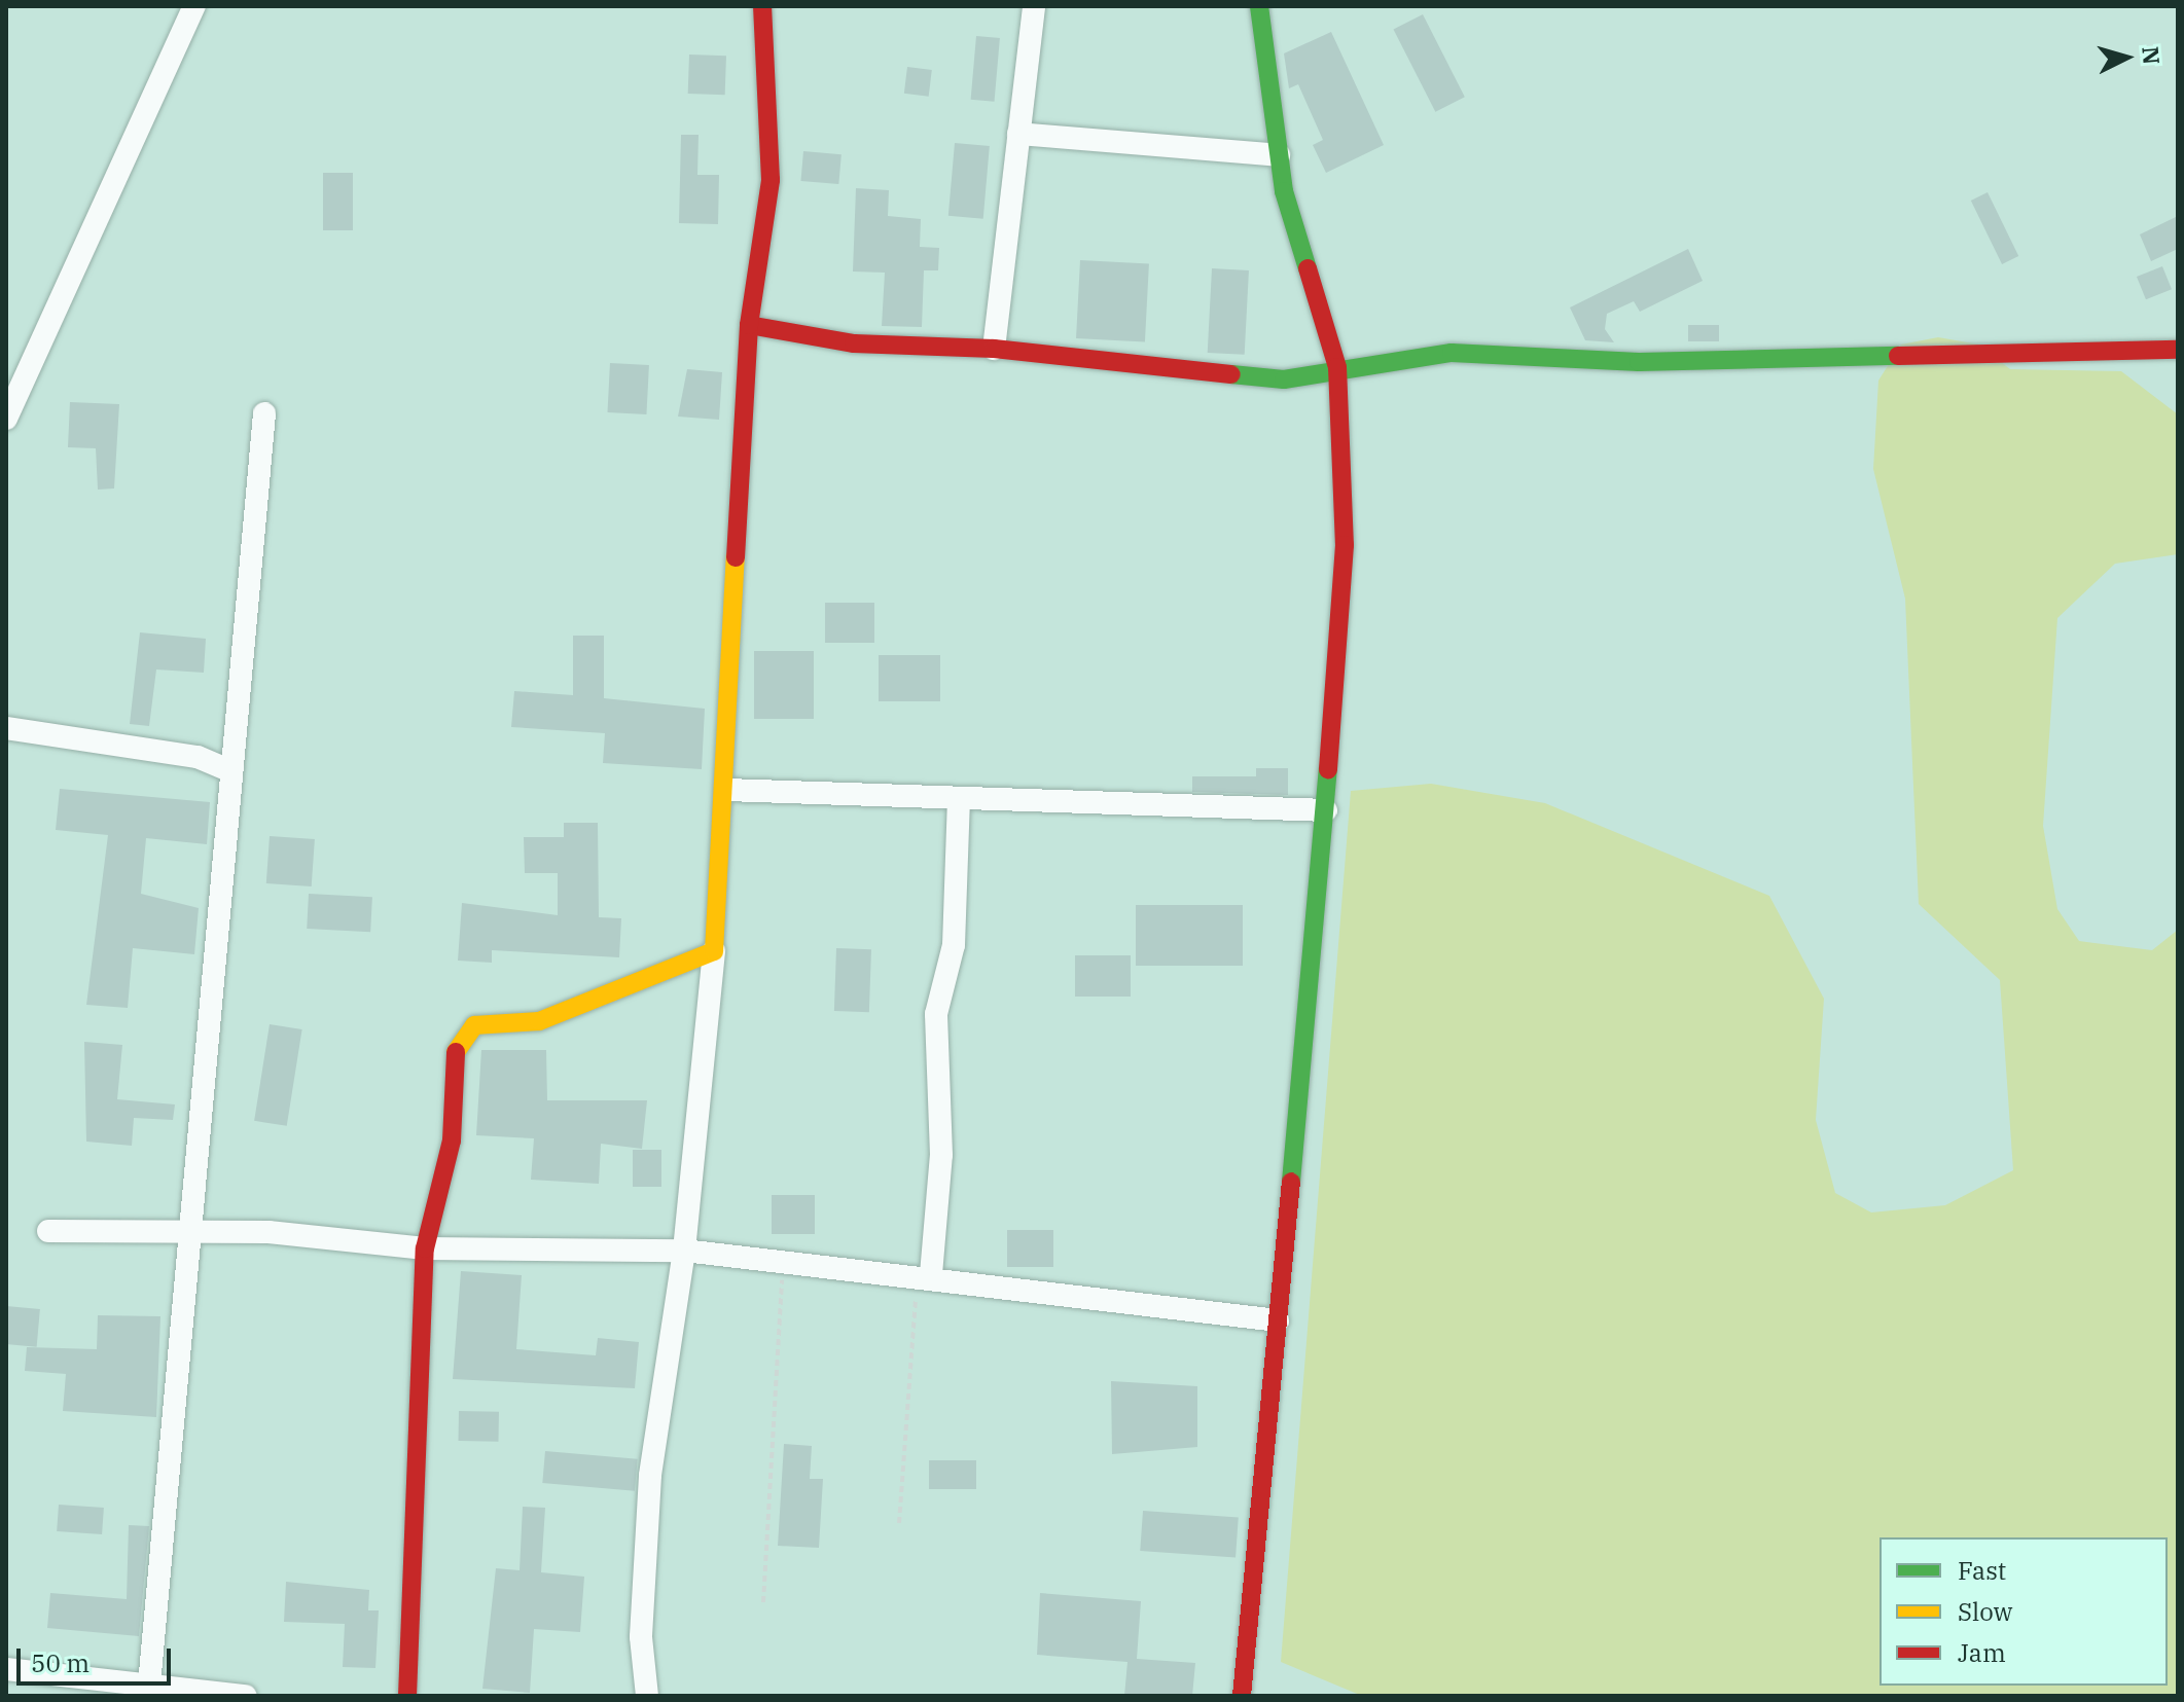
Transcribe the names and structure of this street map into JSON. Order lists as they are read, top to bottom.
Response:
{
  "legend": ["Fast", "Slow", "Jam"],
  "scale_bar": "50 m",
  "north": "right"
}
